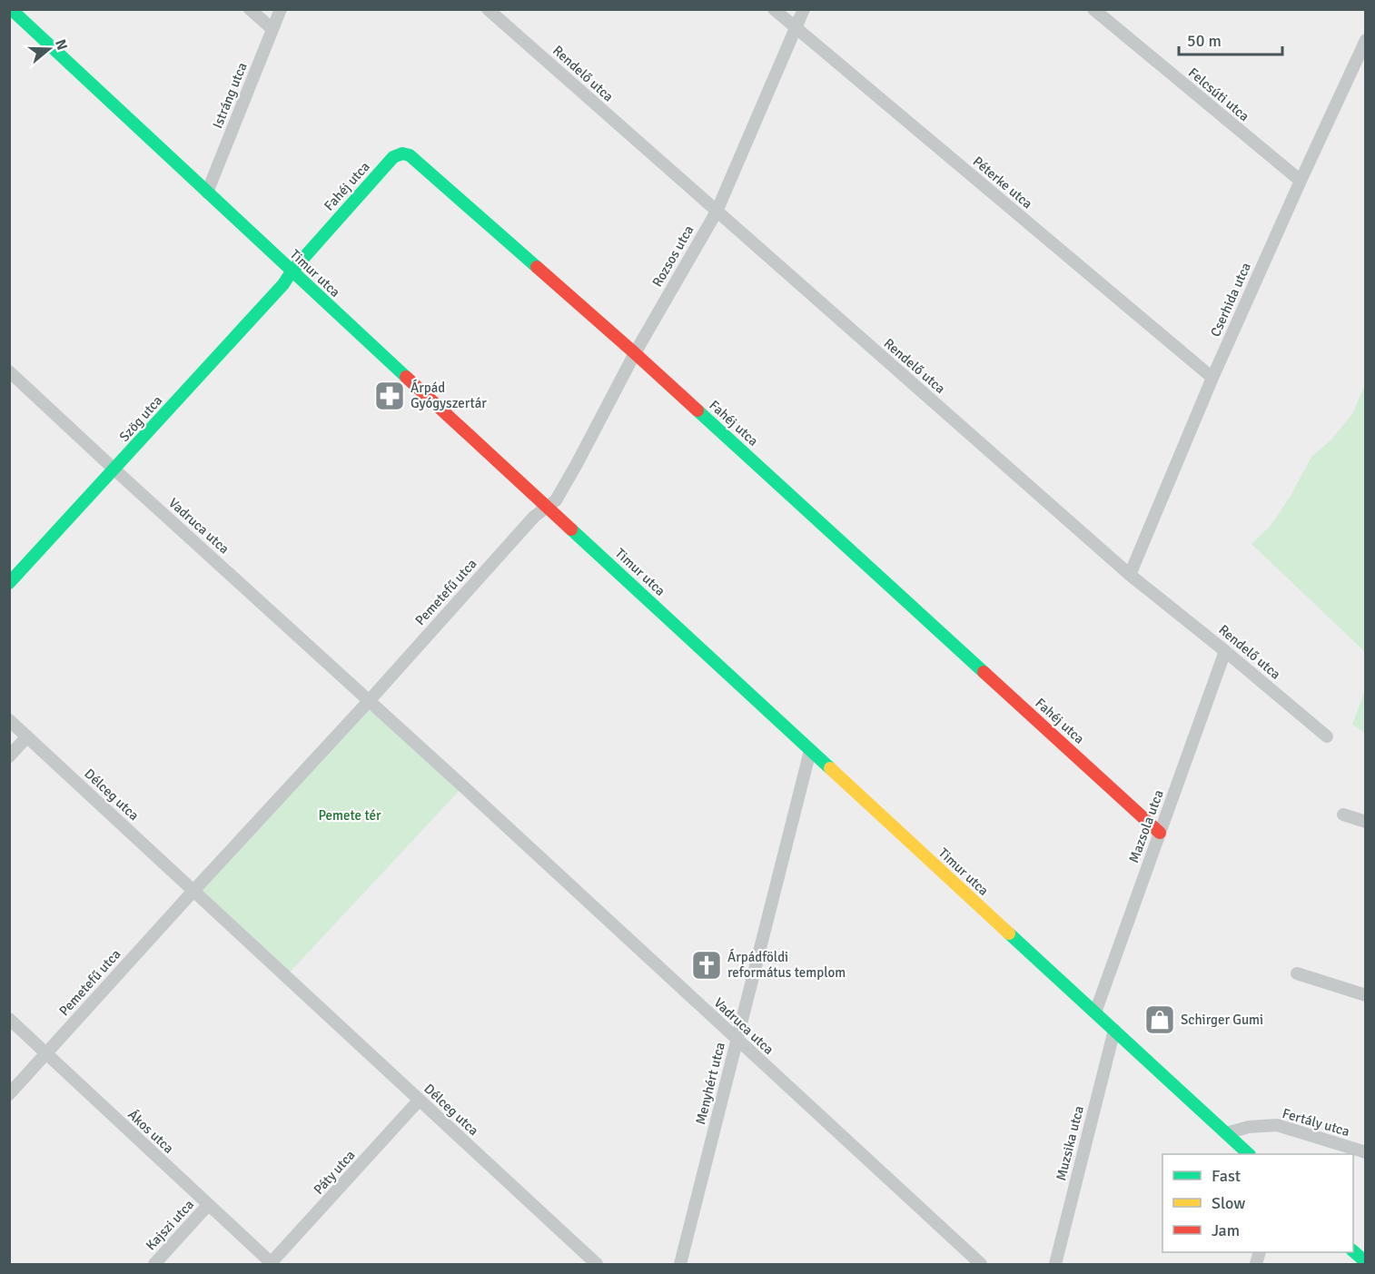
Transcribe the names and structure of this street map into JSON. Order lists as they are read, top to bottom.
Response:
{
  "streets": {
    "street": [
      "Rendelő utca",
      "Felcsúti utca",
      "Istráng utca",
      "Péterke utca",
      "Fahéj utca",
      "Rozsos utca",
      "Timur utca",
      "Cserhida utca",
      "Szög utca",
      "Vadruca utca",
      "Pemetefű utca",
      "Délceg utca",
      "Mazsola utca",
      "Menyhért utca",
      "Fertály utca",
      "Ákos utca",
      "Muzsika utca",
      "Páty utca",
      "Kajszi utca"
    ]
  },
  "crossings": [
    ["Rendelő utca", "Rozsos utca"],
    ["Rendelő utca", "Cserhida utca"],
    ["Rendelő utca", "Mazsola utca"],
    ["Felcsúti utca", "Cserhida utca"],
    ["Istráng utca", "Timur utca"],
    ["Péterke utca", "Rozsos utca"],
    ["Péterke utca", "Cserhida utca"],
    ["Fahéj utca", "Rozsos utca"],
    ["Fahéj utca", "Timur utca"],
    ["Fahéj utca", "Szög utca"],
    ["Fahéj utca", "Mazsola utca"],
    ["Rozsos utca", "Timur utca"],
    ["Rozsos utca", "Pemetefű utca"],
    ["Timur utca", "Szög utca"],
    ["Timur utca", "Pemetefű utca"],
    ["Timur utca", "Mazsola utca"],
    ["Timur utca", "Menyhért utca"],
    ["Timur utca", "Fertály utca"],
    ["Timur utca", "Muzsika utca"],
    ["Szög utca", "Vadruca utca"],
    ["Vadruca utca", "Pemetefű utca"],
    ["Vadruca utca", "Menyhért utca"],
    ["Pemetefű utca", "Délceg utca"],
    ["Pemetefű utca", "Ákos utca"],
    ["Délceg utca", "Páty utca"],
    ["Ákos utca", "Páty utca"],
    ["Ákos utca", "Kajszi utca"]
  ],
  "parks": ["Pemete tér"],
  "places": {
    "pharmacy": ["Árpád Gyógyszertár"],
    "church": ["Árpádföldi református templom"],
    "shop": ["Schirger Gumi"]
  },
  "legend": ["Fast", "Slow", "Jam"],
  "scale_bar": "50 m",
  "north": "right"
}
